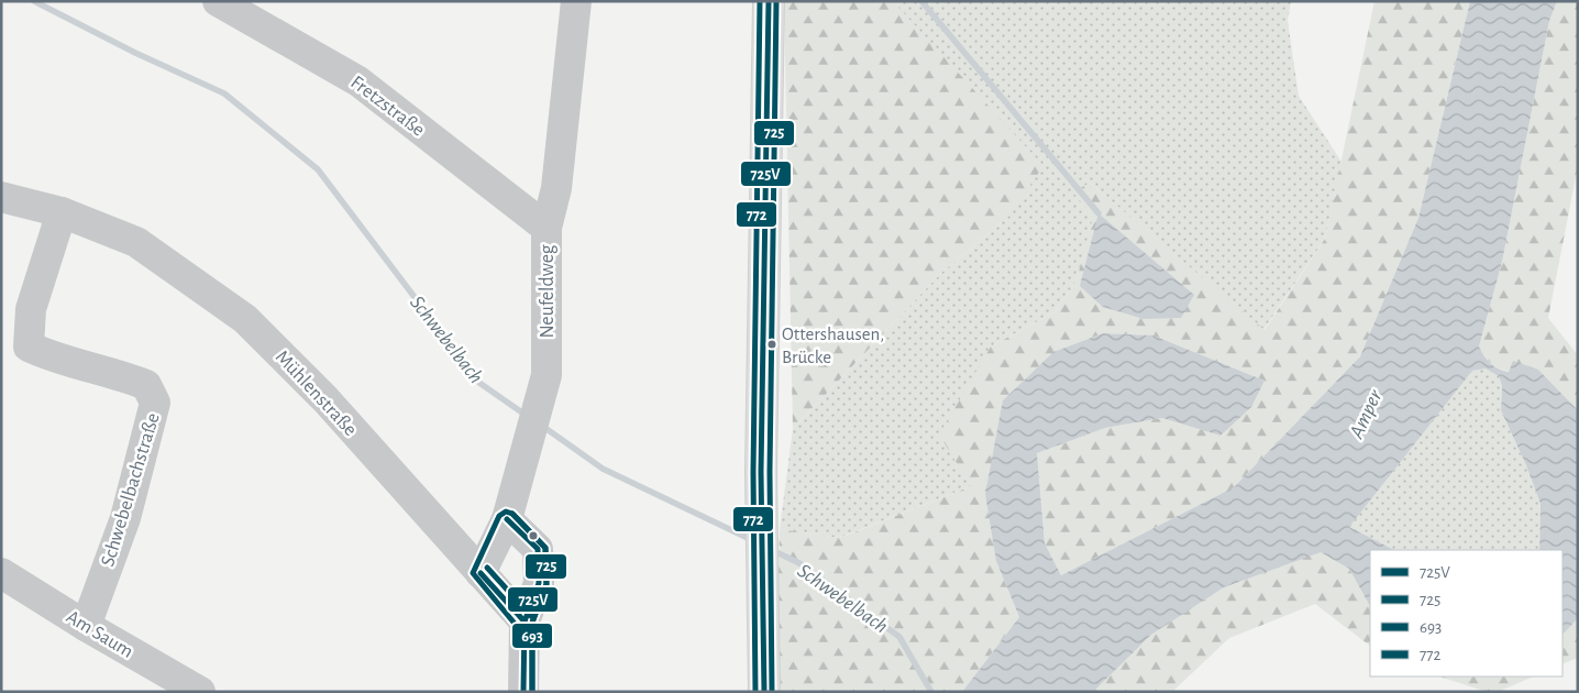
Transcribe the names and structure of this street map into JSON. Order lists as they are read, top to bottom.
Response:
{
  "streets": {
    "street": [
      "Fretzstraße",
      "Neufeldweg",
      "Mühlenstraße",
      "Schwebelbachstraße",
      "Am Saum"
    ]
  },
  "crossings": [
    ["Fretzstraße", "Neufeldweg"],
    ["Neufeldweg", "Mühlenstraße"],
    ["Mühlenstraße", "Schwebelbachstraße"],
    ["Schwebelbachstraße", "Am Saum"]
  ],
  "water": ["Schwebelbach", "Amper"],
  "places": ["Ottershausen, Brücke"],
  "lines": [
    "transit line 725V",
    "transit line 725",
    "transit line 772",
    "transit line 693"
  ],
  "legend": [
    "725V",
    "725",
    "693",
    "772"
  ]
}
